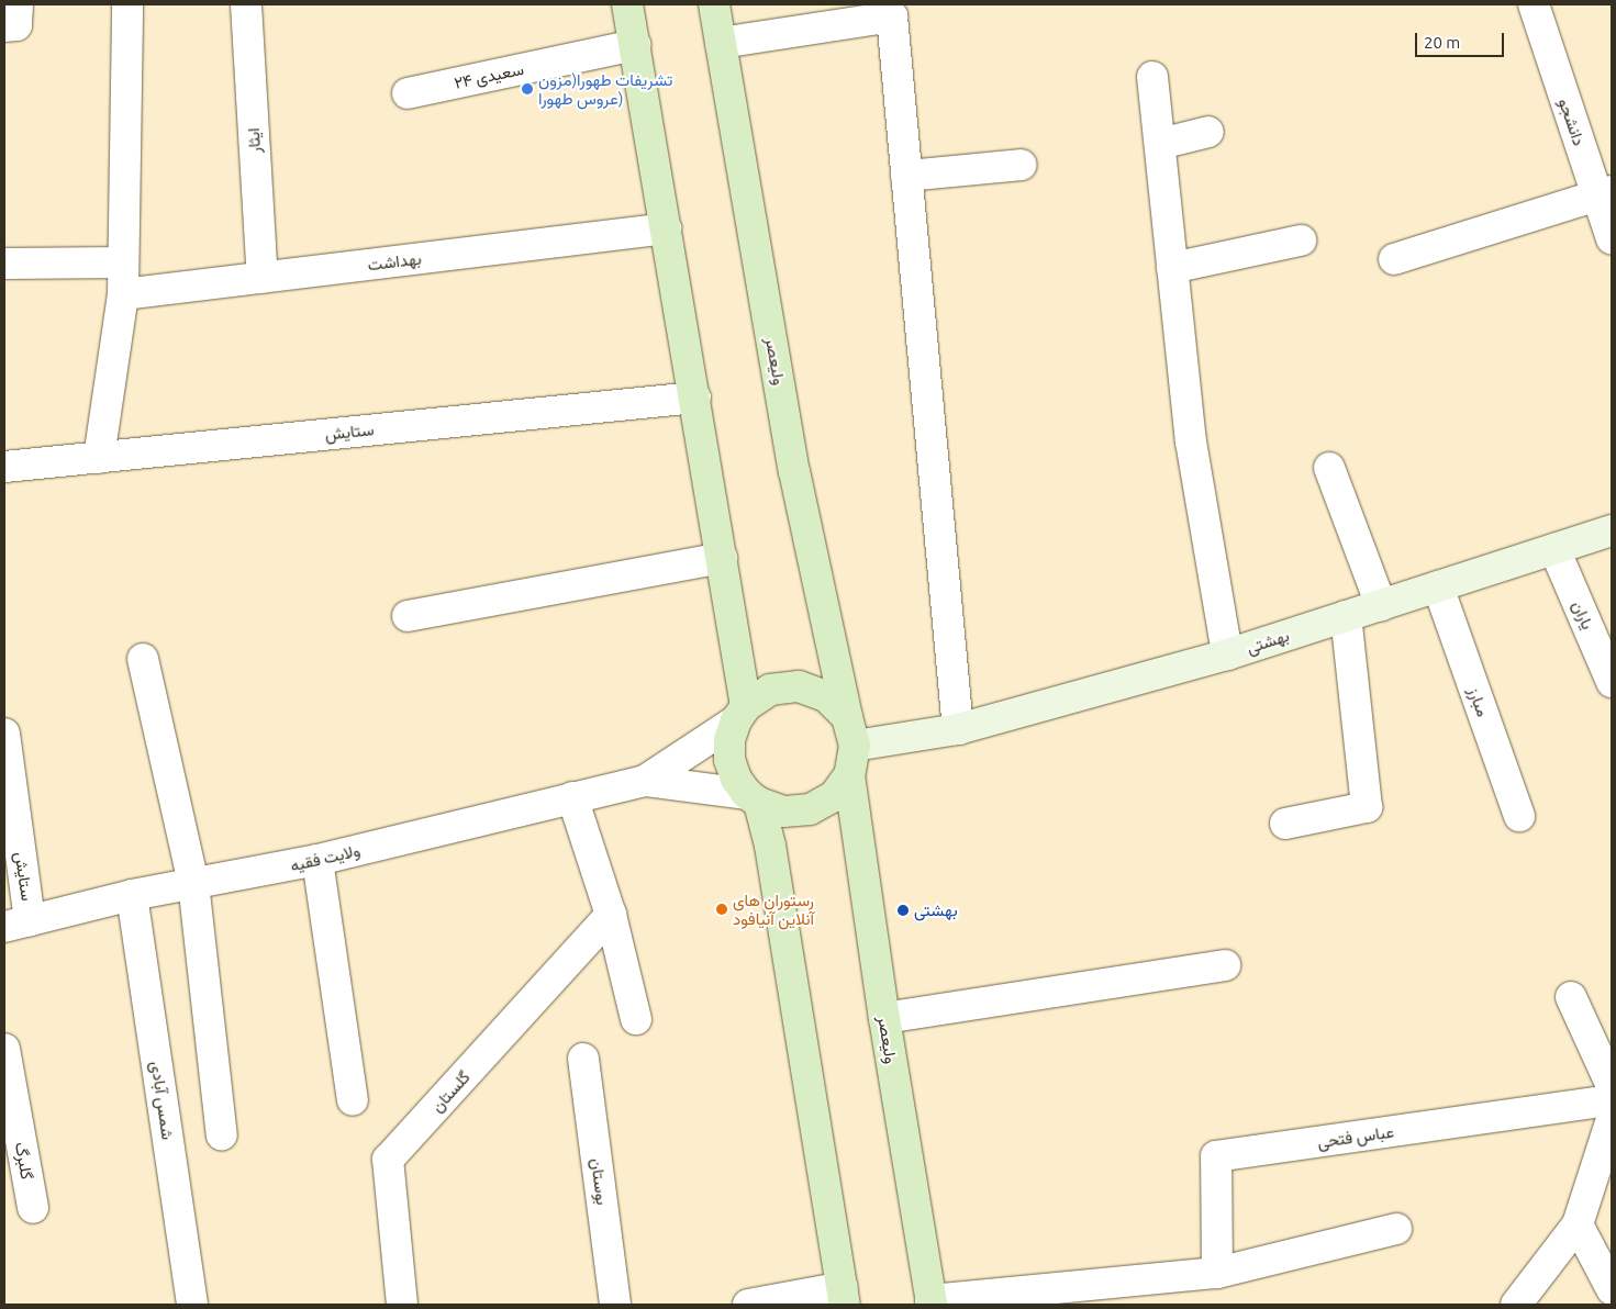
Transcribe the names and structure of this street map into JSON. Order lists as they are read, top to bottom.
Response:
{
  "streets": {
    "main road": ["ولیعصر", "بهشتی"],
    "street": [
      "۲۴ سعیدی",
      "دانشجو",
      "ایثار",
      "بهداشت",
      "ستایش",
      "یاران",
      "مبارز",
      "ولایت فقیه",
      "گلستان",
      "شمس آبادی",
      "عباس فتحی",
      "گلبرگ",
      "بوستان"
    ]
  },
  "crossings": [
    ["ایثار", "بهداشت"],
    ["ولیعصر", "بهشتی"],
    ["ولیعصر", "ولایت فقیه"],
    ["ستایش", "ولایت فقیه"],
    ["یاران", "بهشتی"],
    ["بهشتی", "مبارز"],
    ["بهشتی", "ولایت فقیه"],
    ["ولایت فقیه", "شمس آبادی"]
  ],
  "places": ["تشریفات طهورا(مزون عروس طهورا)", "رستوران های آنلاین آنیافود", "بهشتی"],
  "scale_bar": "20 m"
}
